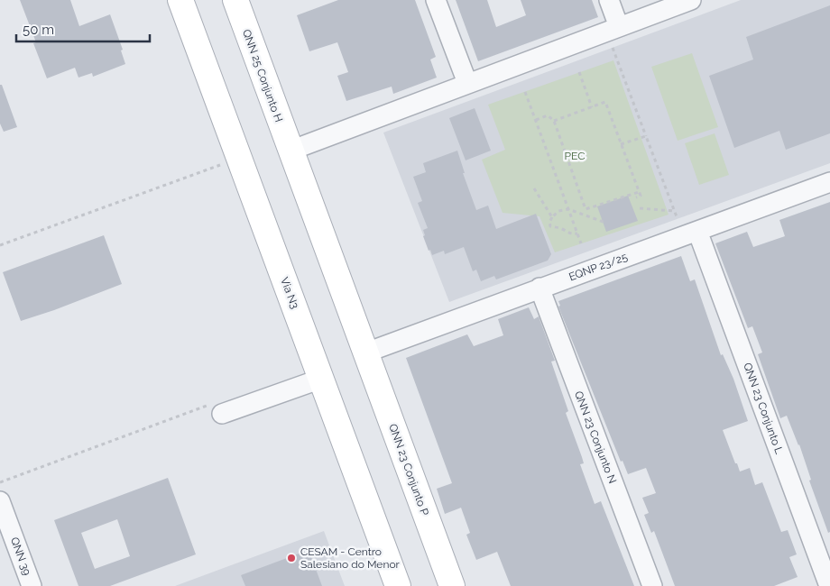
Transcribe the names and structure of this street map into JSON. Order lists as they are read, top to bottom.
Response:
{
  "streets": {
    "main road": ["QNN 25 Conjunto H", "Via N3", "QNN 23 Conjunto P"],
    "street": [
      "EQNP 23/25",
      "QNN 23 Conjunto L",
      "QNN 23 Conjunto N",
      "QNN 39"
    ]
  },
  "crossings": [
    ["EQNP 23/25", "QNN 23 Conjunto L"],
    ["EQNP 23/25", "QNN 23 Conjunto N"],
    ["EQNP 23/25", "QNN 23 Conjunto P"]
  ],
  "parks": ["PEC"],
  "places": ["CESAM - Centro Salesiano do Menor"],
  "scale_bar": "50 m"
}
